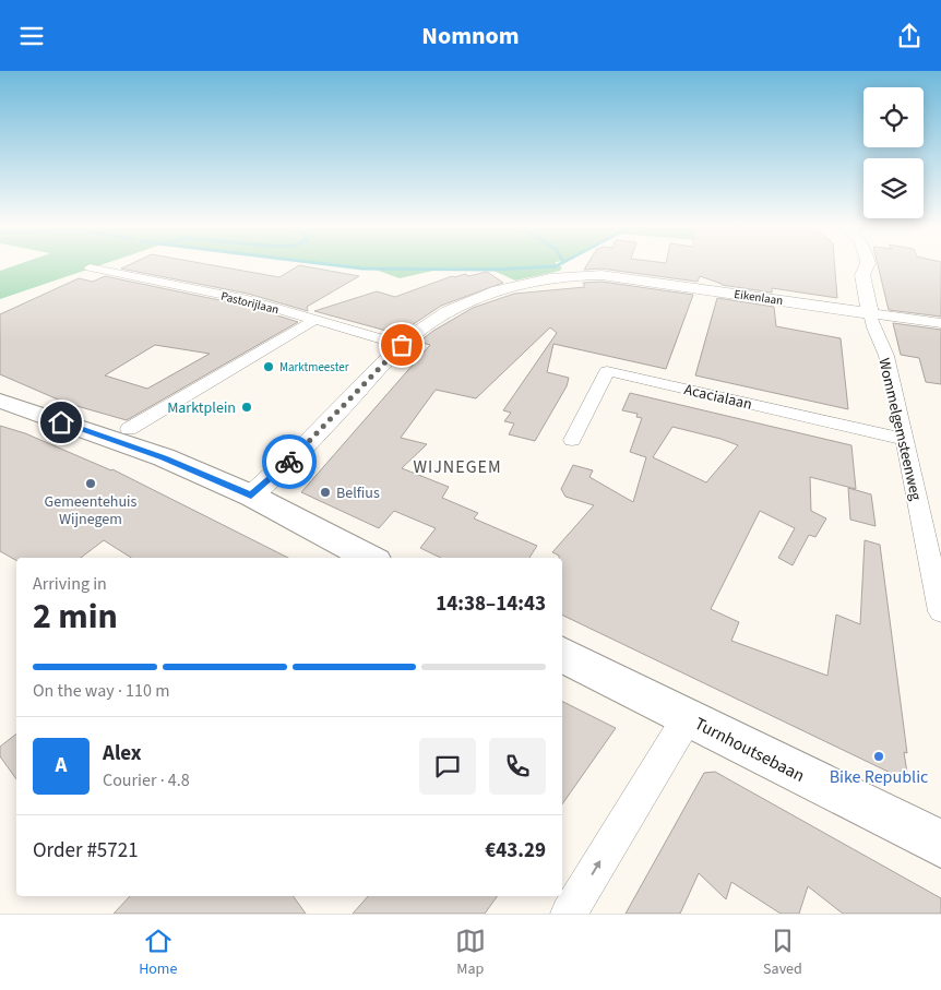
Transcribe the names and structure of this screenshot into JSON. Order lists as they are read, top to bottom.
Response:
{
  "streets": {
    "main road": ["Turnhoutsebaan"],
    "street": [
      "Eikenlaan",
      "Pastorijlaan",
      "Acacialaan",
      "Wommelgemsteenweg"
    ]
  },
  "crossings": [
    ["Eikenlaan", "Wommelgemsteenweg"],
    ["Acacialaan", "Wommelgemsteenweg"]
  ],
  "districts": ["WIJNEGEM"],
  "places": [
    "Marktmeester",
    "Marktplein",
    "Gemeentehuis Wijnegem",
    "Belfius",
    "Bike Republic"
  ],
  "page": {
    "header": "Nomnom",
    "heading": ["2 min", "Arriving in", "14:38–14:43"],
    "panel": [
      "Alex",
      "Courier · 4.8",
      "Order #5721",
      "€43.29"
    ],
    "bar": "On the way · 110 m",
    "round": "A",
    "tabs": ["Home", "Map", "Saved"]
  }
}
